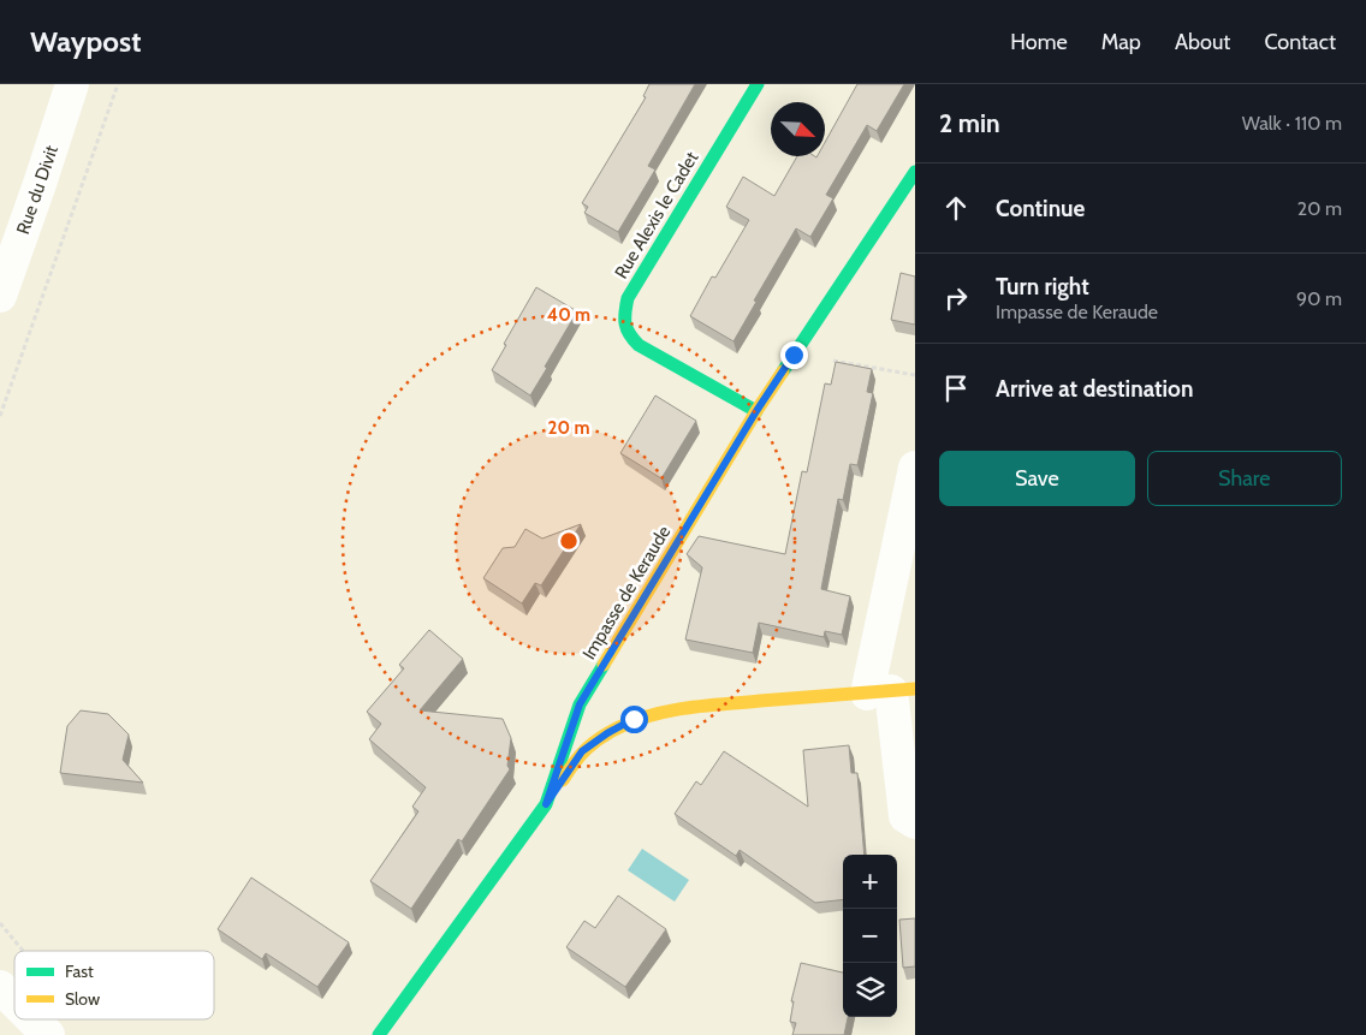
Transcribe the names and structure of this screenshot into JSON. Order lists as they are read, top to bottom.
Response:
{
  "streets": {
    "street": ["Rue du Divit", "Rue Alexis le Cadet", "Impasse de Keraude"]
  },
  "crossings": [
    ["Rue Alexis le Cadet", "Impasse de Keraude"]
  ],
  "legend": ["Fast", "Slow"],
  "north": "bottom right",
  "page": {
    "header": "Waypost",
    "nav": [
      "Home",
      "Map",
      "About",
      "Contact"
    ],
    "heading": ["2 min", "Walk · 110 m"],
    "list": [
      ["Continue", "20 m"],
      ["Turn right", "Impasse de Keraude", "90 m"],
      "Arrive at destination"
    ],
    "buttons": ["Save", "Share"],
    "map_buttons": ["+", "−"]
  },
  "rings": ["40 m", "20 m"]
}
